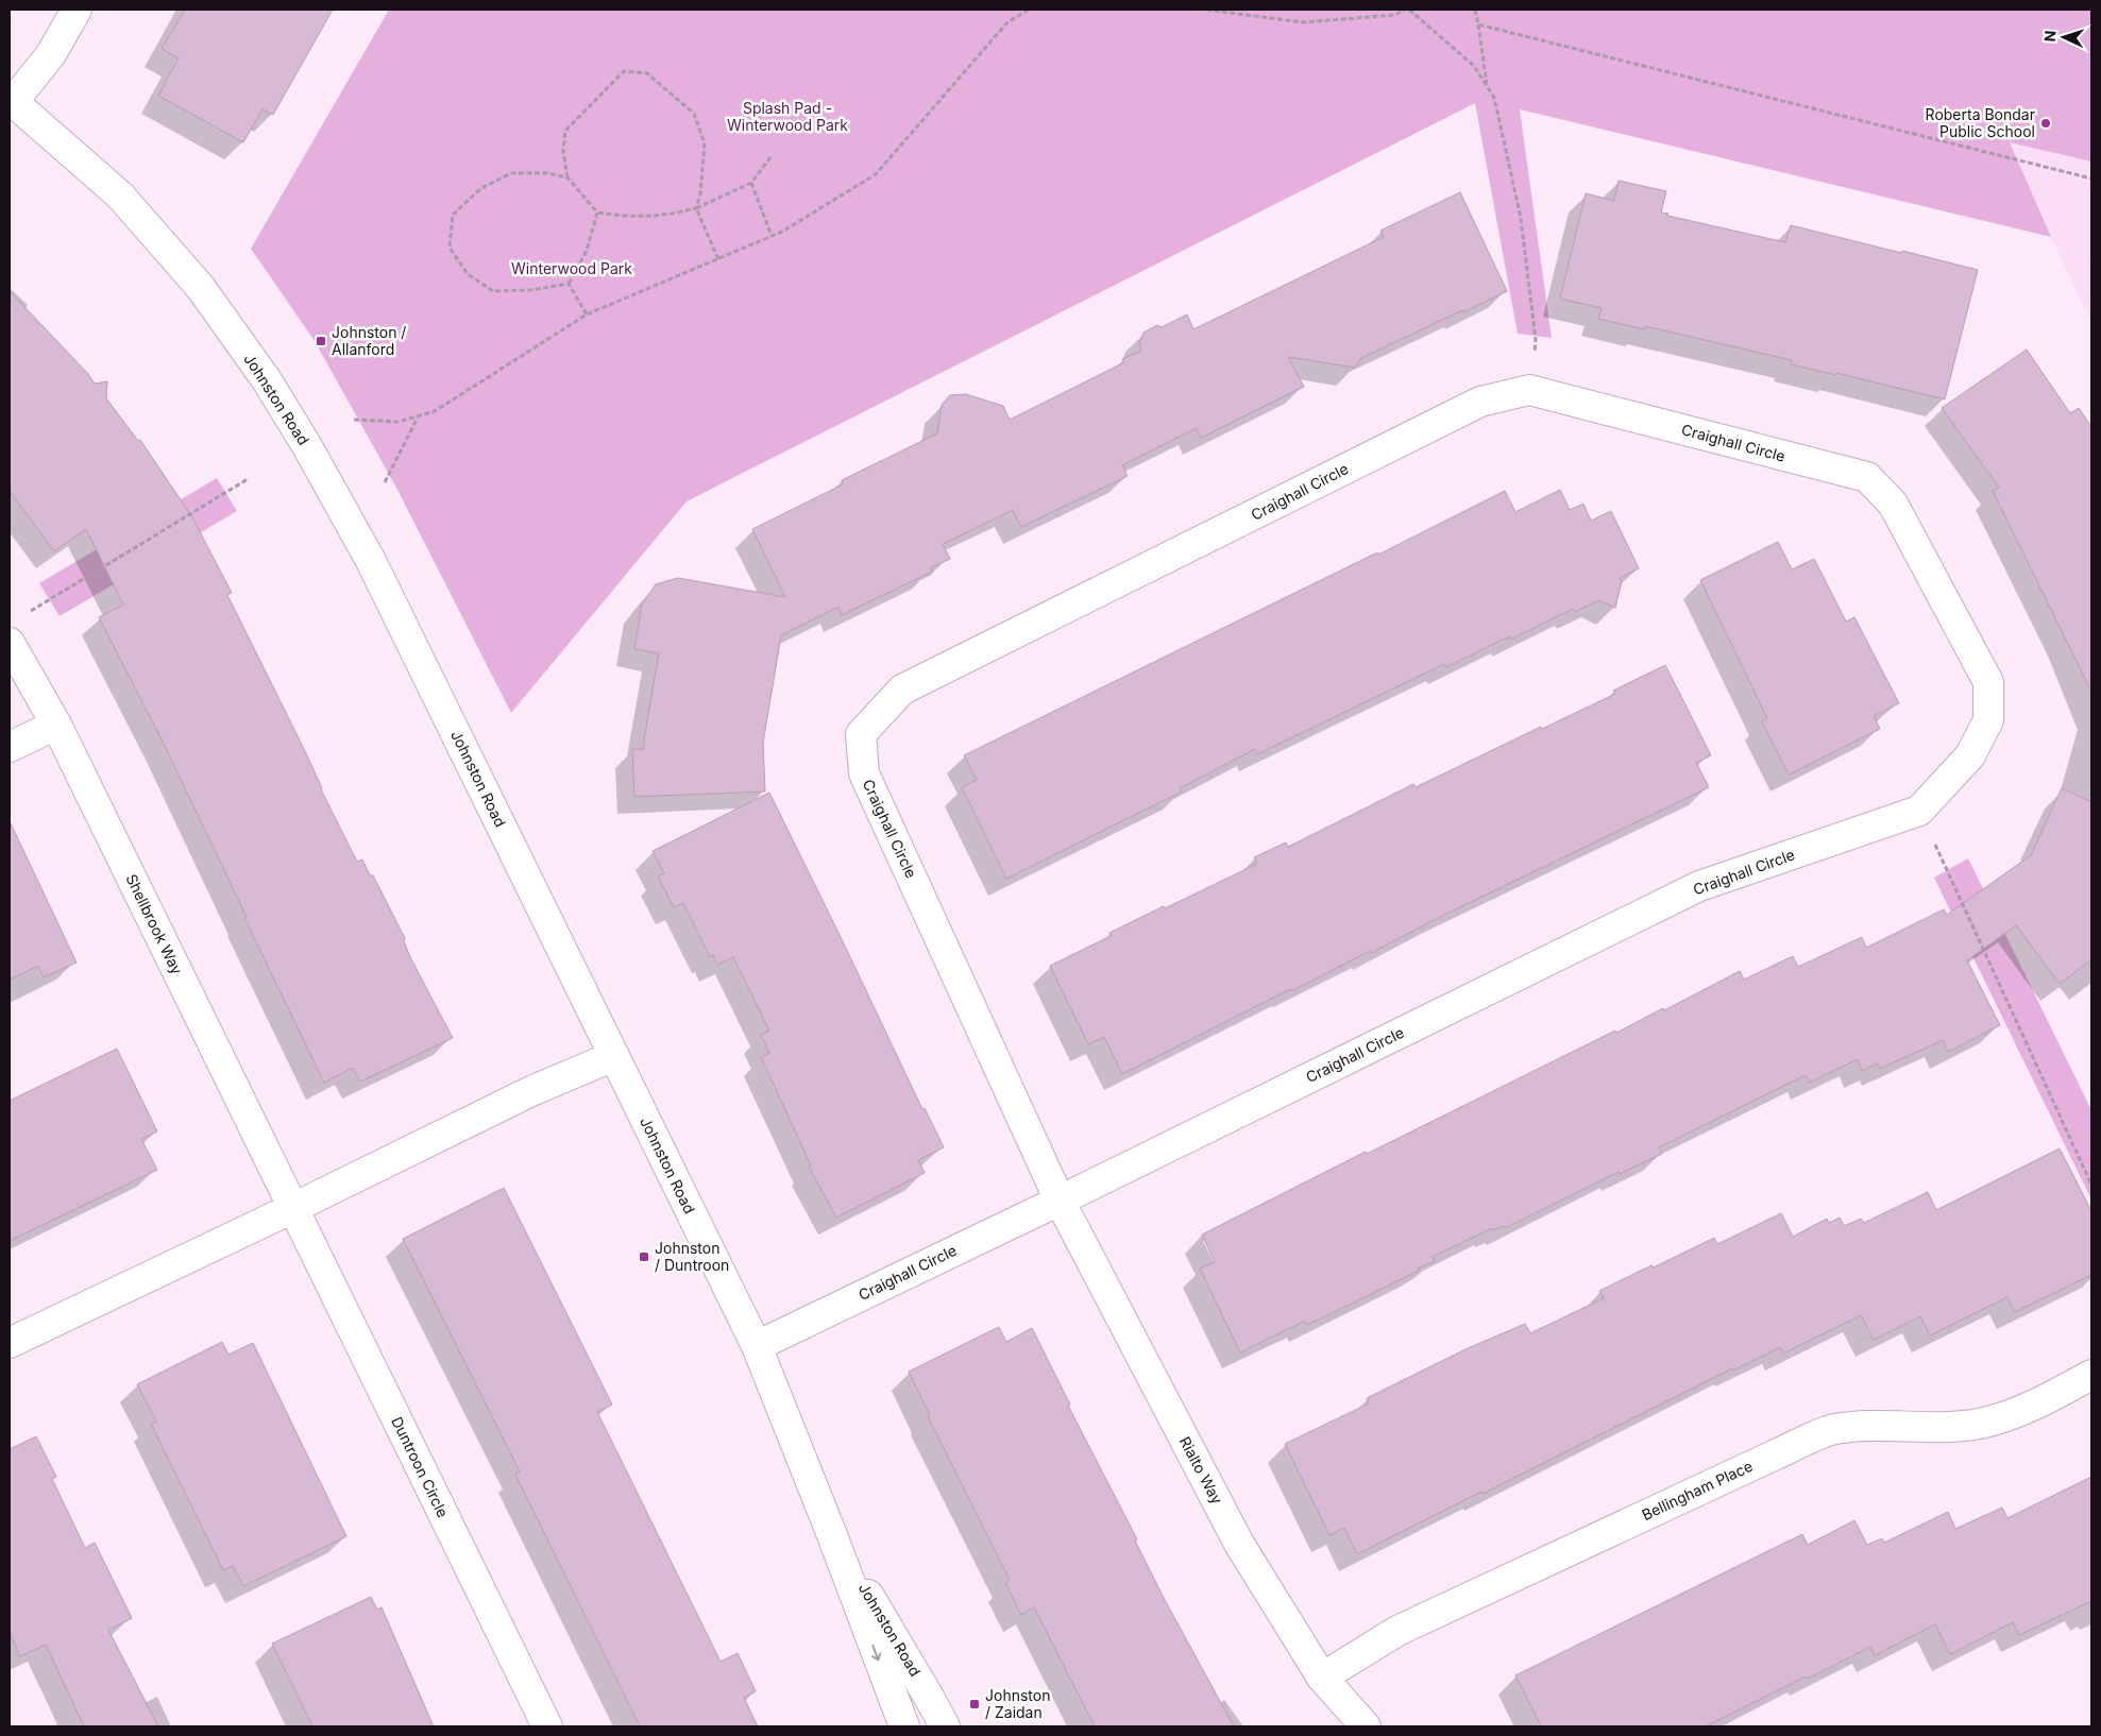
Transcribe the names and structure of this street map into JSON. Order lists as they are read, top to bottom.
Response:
{
  "streets": {
    "street": [
      "Johnston Road",
      "Craighall Circle",
      "Shellbrook Way",
      "Duntroon Circle",
      "Rialto Way",
      "Bellingham Place"
    ]
  },
  "crossings": [
    ["Johnston Road", "Craighall Circle"],
    ["Craighall Circle", "Rialto Way"],
    ["Shellbrook Way", "Duntroon Circle"],
    ["Rialto Way", "Bellingham Place"]
  ],
  "parks": ["Splash Pad - Winterwood Park", "Winterwood Park"],
  "places": {
    "other": ["Roberta Bondar Public School"],
    "transit": ["Johnston / Allanford", "Johnston / Duntroon", "Johnston / Zaidan"]
  },
  "north": "left"
}
